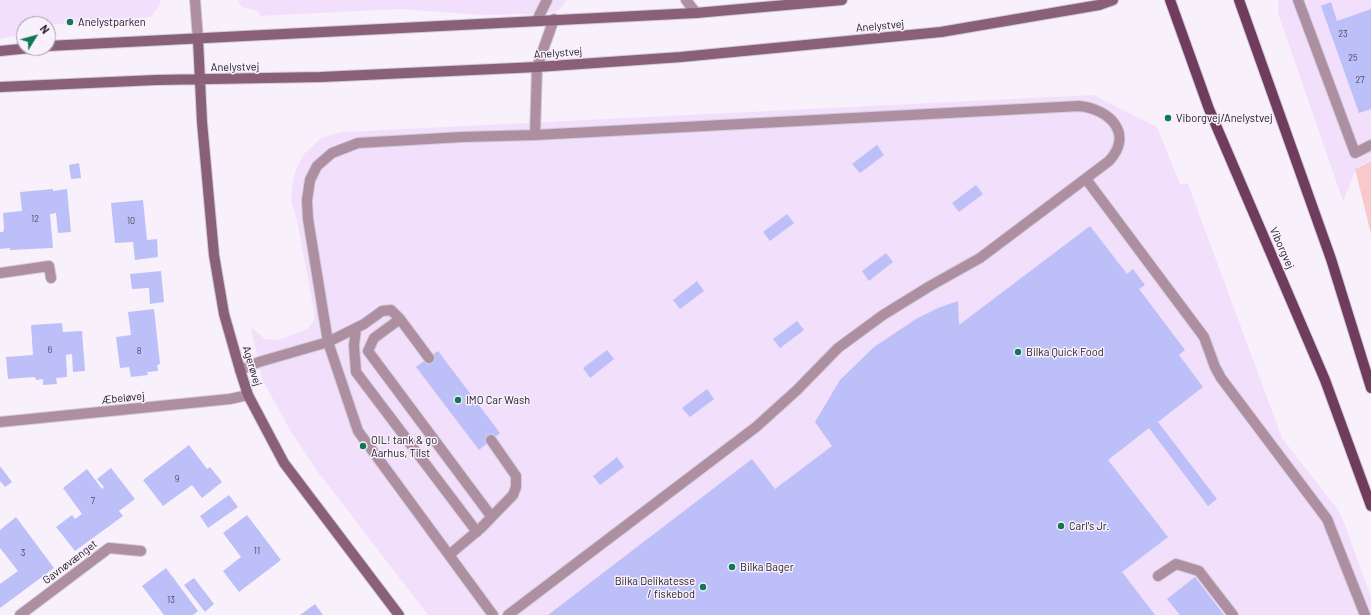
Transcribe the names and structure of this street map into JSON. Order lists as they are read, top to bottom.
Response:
{
  "streets": {
    "main road": ["Viborgvej"],
    "street": [
      "Anelystvej",
      "Agerøvej",
      "Æbeløvej",
      "Gavnøvænget"
    ]
  },
  "crossings": [
    ["Anelystvej", "Agerøvej"],
    ["Agerøvej", "Æbeløvej"]
  ],
  "places": [
    "Anelystparken",
    "Viborgvej/Anelystvej",
    "Bilka Quick Food",
    "IMO Car Wash",
    "OIL! tank & go Aarhus, Tilst",
    "Carl's Jr.",
    "Bilka Bager",
    "Bilka Delikatesse / fiskebod"
  ],
  "house_numbers": [
    "23",
    "25",
    "27",
    "12",
    "10",
    "6",
    "8",
    "9",
    "7",
    "11",
    "3",
    "13"
  ],
  "north": "top right"
}
